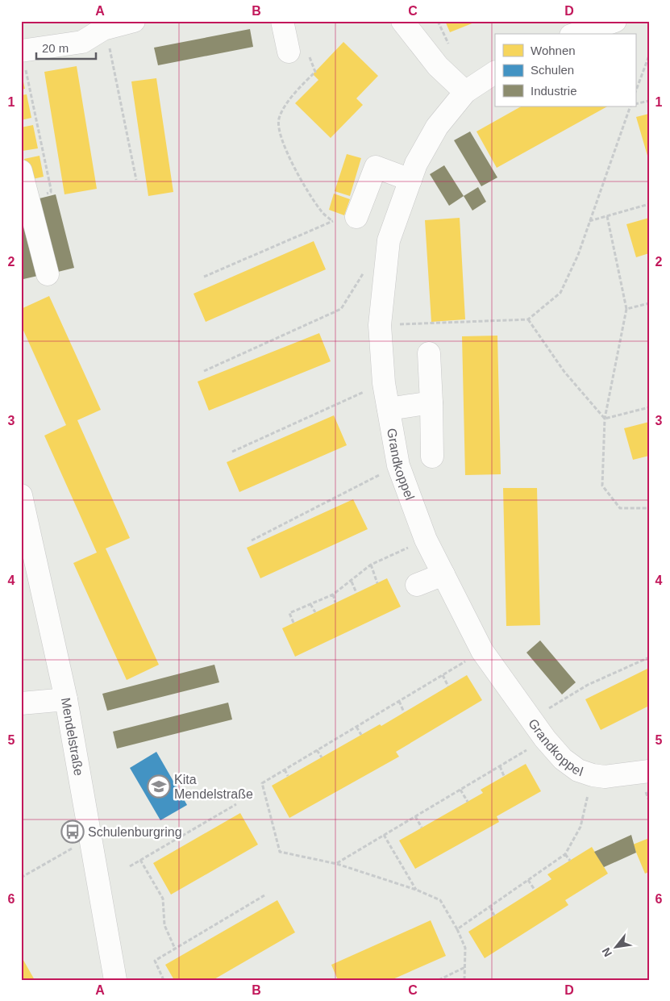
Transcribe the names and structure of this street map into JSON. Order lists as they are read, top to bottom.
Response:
{
  "streets": {
    "street": ["Grandkoppel", "Mendelstraße"]
  },
  "places": {
    "school or university": ["Kita Mendelstraße"],
    "bus stop": ["Schulenburgring"]
  },
  "legend": ["Wohnen", "Schulen", "Industrie"],
  "scale_bar": "20 m",
  "north": "bottom left",
  "grid": {
    "columns": [
      "A",
      "B",
      "C",
      "D"
    ],
    "rows": [
      "1",
      "2",
      "3",
      "4",
      "5",
      "6"
    ]
  }
}
